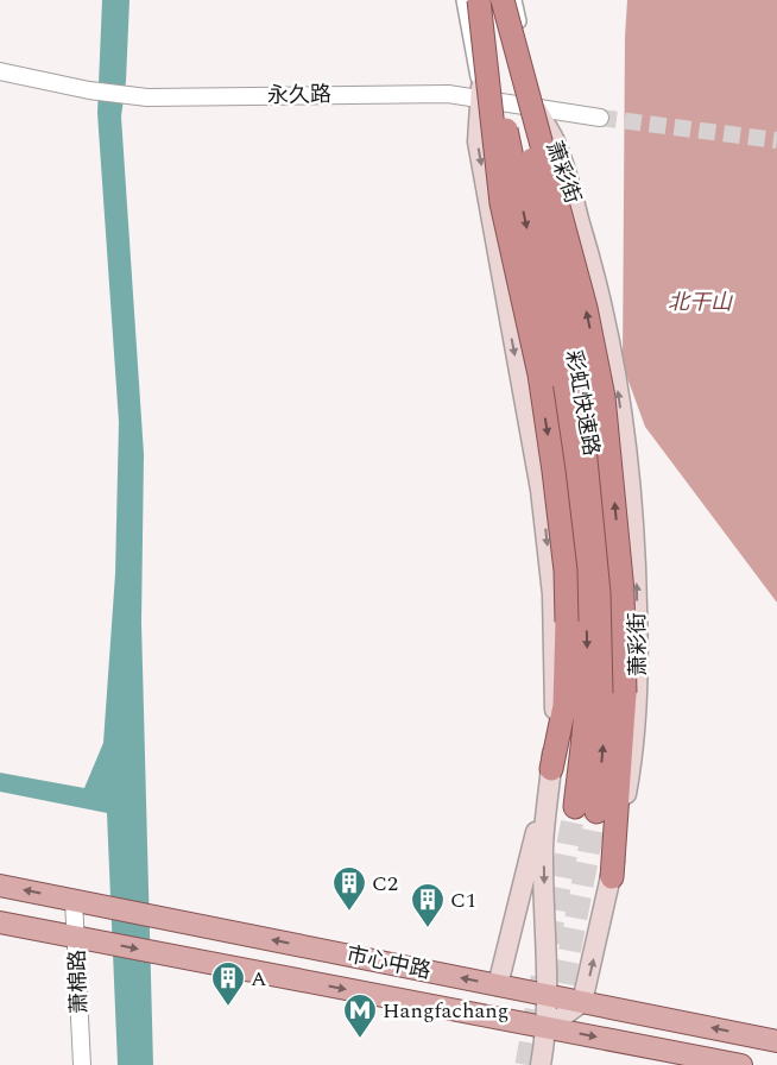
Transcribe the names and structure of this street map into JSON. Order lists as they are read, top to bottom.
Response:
{
  "streets": {
    "highway": ["彩虹快速路"],
    "main road": ["萧彩街", "市心中路"],
    "street": ["永久路", "萧棉路"]
  },
  "crossings": [
    ["永久路", "萧彩街"],
    ["萧彩街", "彩虹快速路"],
    ["萧彩街", "市心中路"],
    ["市心中路", "萧棉路"]
  ],
  "parks": ["北干山"],
  "places": {
    "building": ["C2", "C1", "A"],
    "metro station": ["Hangfachang"]
  }
}
